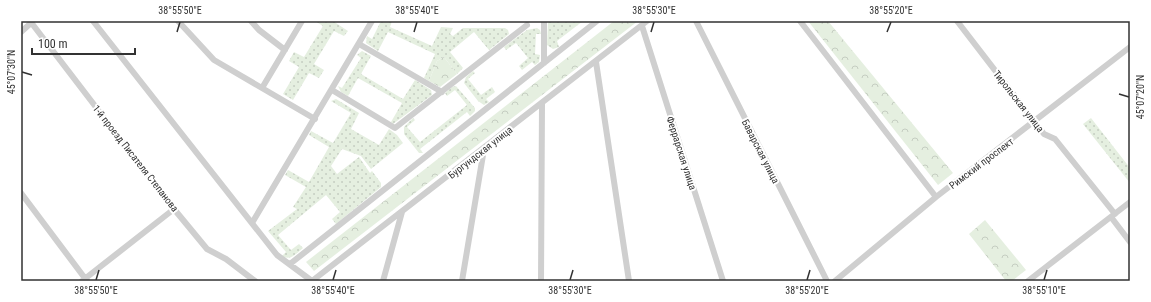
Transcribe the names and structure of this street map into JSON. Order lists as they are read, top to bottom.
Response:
{
  "streets": {
    "street": [
      "Тирольская улица",
      "Баварская улица",
      "Бургундская улица",
      "Феррарская улица",
      "1-й проезд Писателя Степанова",
      "Римский проспект"
    ]
  },
  "crossings": [
    ["Тирольская улица", "Римский проспект"],
    ["Бургундская улица", "Феррарская улица"]
  ],
  "scale_bar": "100 m",
  "coordinates": [
    "38°55'50\"E",
    "38°55'40\"E",
    "38°55'30\"E",
    "38°55'20\"E",
    "45°07'30\"N",
    "45°07'20\"N",
    "38°55'10\"E"
  ]
}
